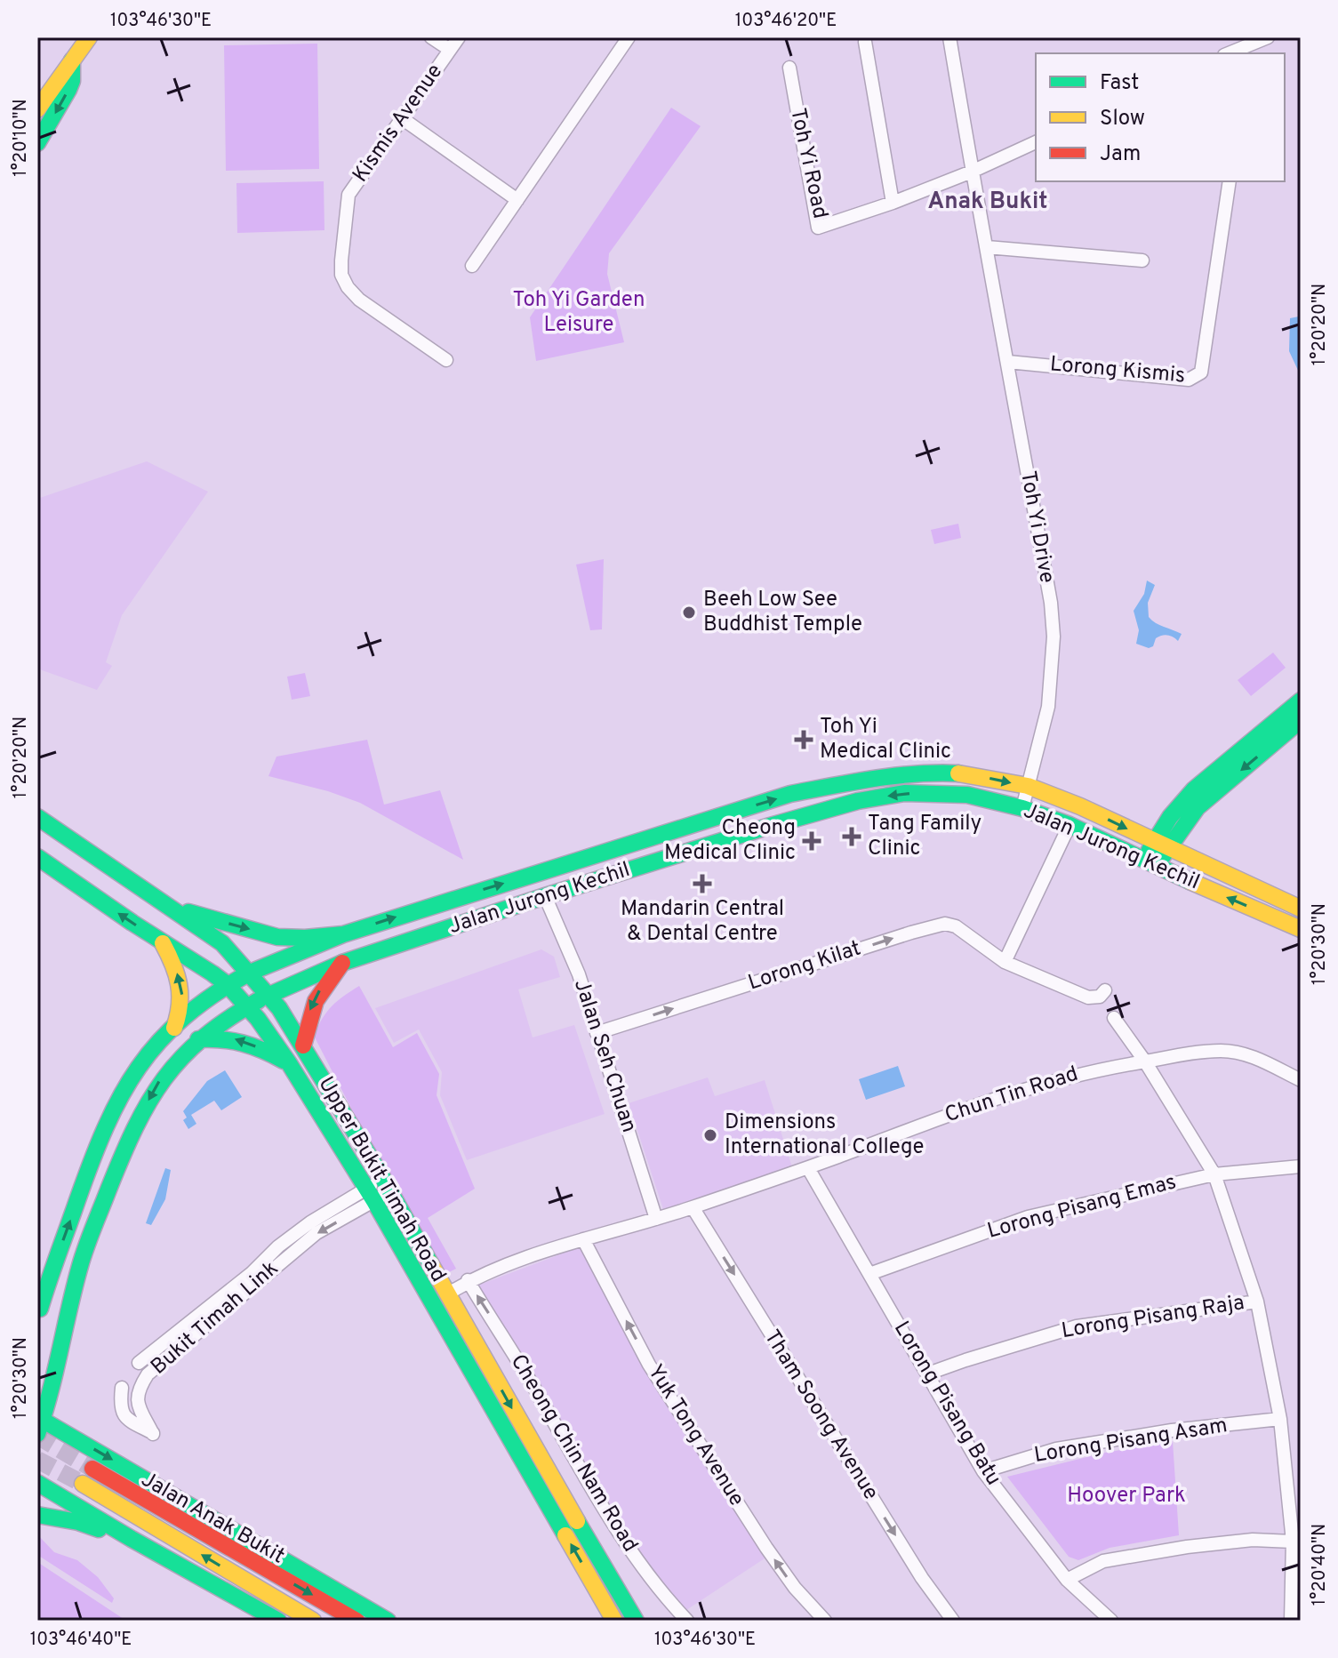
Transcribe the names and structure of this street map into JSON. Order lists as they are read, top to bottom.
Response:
{
  "streets": {
    "main road": ["Jalan Jurong Kechil", "Upper Bukit Timah Road", "Jalan Anak Bukit"],
    "street": [
      "Kismis Avenue",
      "Toh Yi Road",
      "Lorong Kismis",
      "Toh Yi Drive",
      "Lorong Kilat",
      "Jalan Seh Chuan",
      "Chun Tin Road",
      "Lorong Pisang Emas",
      "Lorong Pisang Raja",
      "Bukit Timah Link",
      "Lorong Pisang Batu",
      "Tham Soong Avenue",
      "Yuk Tong Avenue",
      "Lorong Pisang Asam",
      "Cheong Chin Nam Road"
    ]
  },
  "crossings": [
    ["Toh Yi Road", "Toh Yi Drive"],
    ["Lorong Kismis", "Toh Yi Drive"],
    ["Toh Yi Drive", "Jalan Jurong Kechil"],
    ["Jalan Jurong Kechil", "Jalan Seh Chuan"],
    ["Jalan Jurong Kechil", "Upper Bukit Timah Road"],
    ["Jalan Jurong Kechil", "Jalan Anak Bukit"],
    ["Lorong Kilat", "Jalan Seh Chuan"],
    ["Jalan Seh Chuan", "Chun Tin Road"],
    ["Chun Tin Road", "Upper Bukit Timah Road"],
    ["Chun Tin Road", "Lorong Pisang Batu"],
    ["Chun Tin Road", "Tham Soong Avenue"],
    ["Chun Tin Road", "Yuk Tong Avenue"],
    ["Chun Tin Road", "Cheong Chin Nam Road"],
    ["Upper Bukit Timah Road", "Bukit Timah Link"],
    ["Lorong Pisang Emas", "Lorong Pisang Batu"],
    ["Lorong Pisang Raja", "Lorong Pisang Batu"],
    ["Lorong Pisang Batu", "Lorong Pisang Asam"]
  ],
  "one_way": [
    "Lorong Kilat",
    "Tham Soong Avenue",
    "Yuk Tong Avenue",
    "Cheong Chin Nam Road"
  ],
  "districts": ["Anak Bukit"],
  "parks": ["Toh Yi Garden Leisure", "Hoover Park"],
  "places": {
    "other": ["Beeh Low See Buddhist Temple", "Dimensions International College"],
    "health": [
      "Toh Yi Medical Clinic",
      "Tang Family Clinic",
      "Cheong Medical Clinic",
      "Mandarin Central & Dental Centre"
    ]
  },
  "legend": ["Fast", "Slow", "Jam"],
  "coordinates": [
    "103°46'30\"E",
    "103°46'20\"E",
    "1°20'10\"N",
    "1°20'20\"N",
    "1°20'30\"N",
    "1°20'40\"N",
    "103°46'40\"E"
  ]
}
